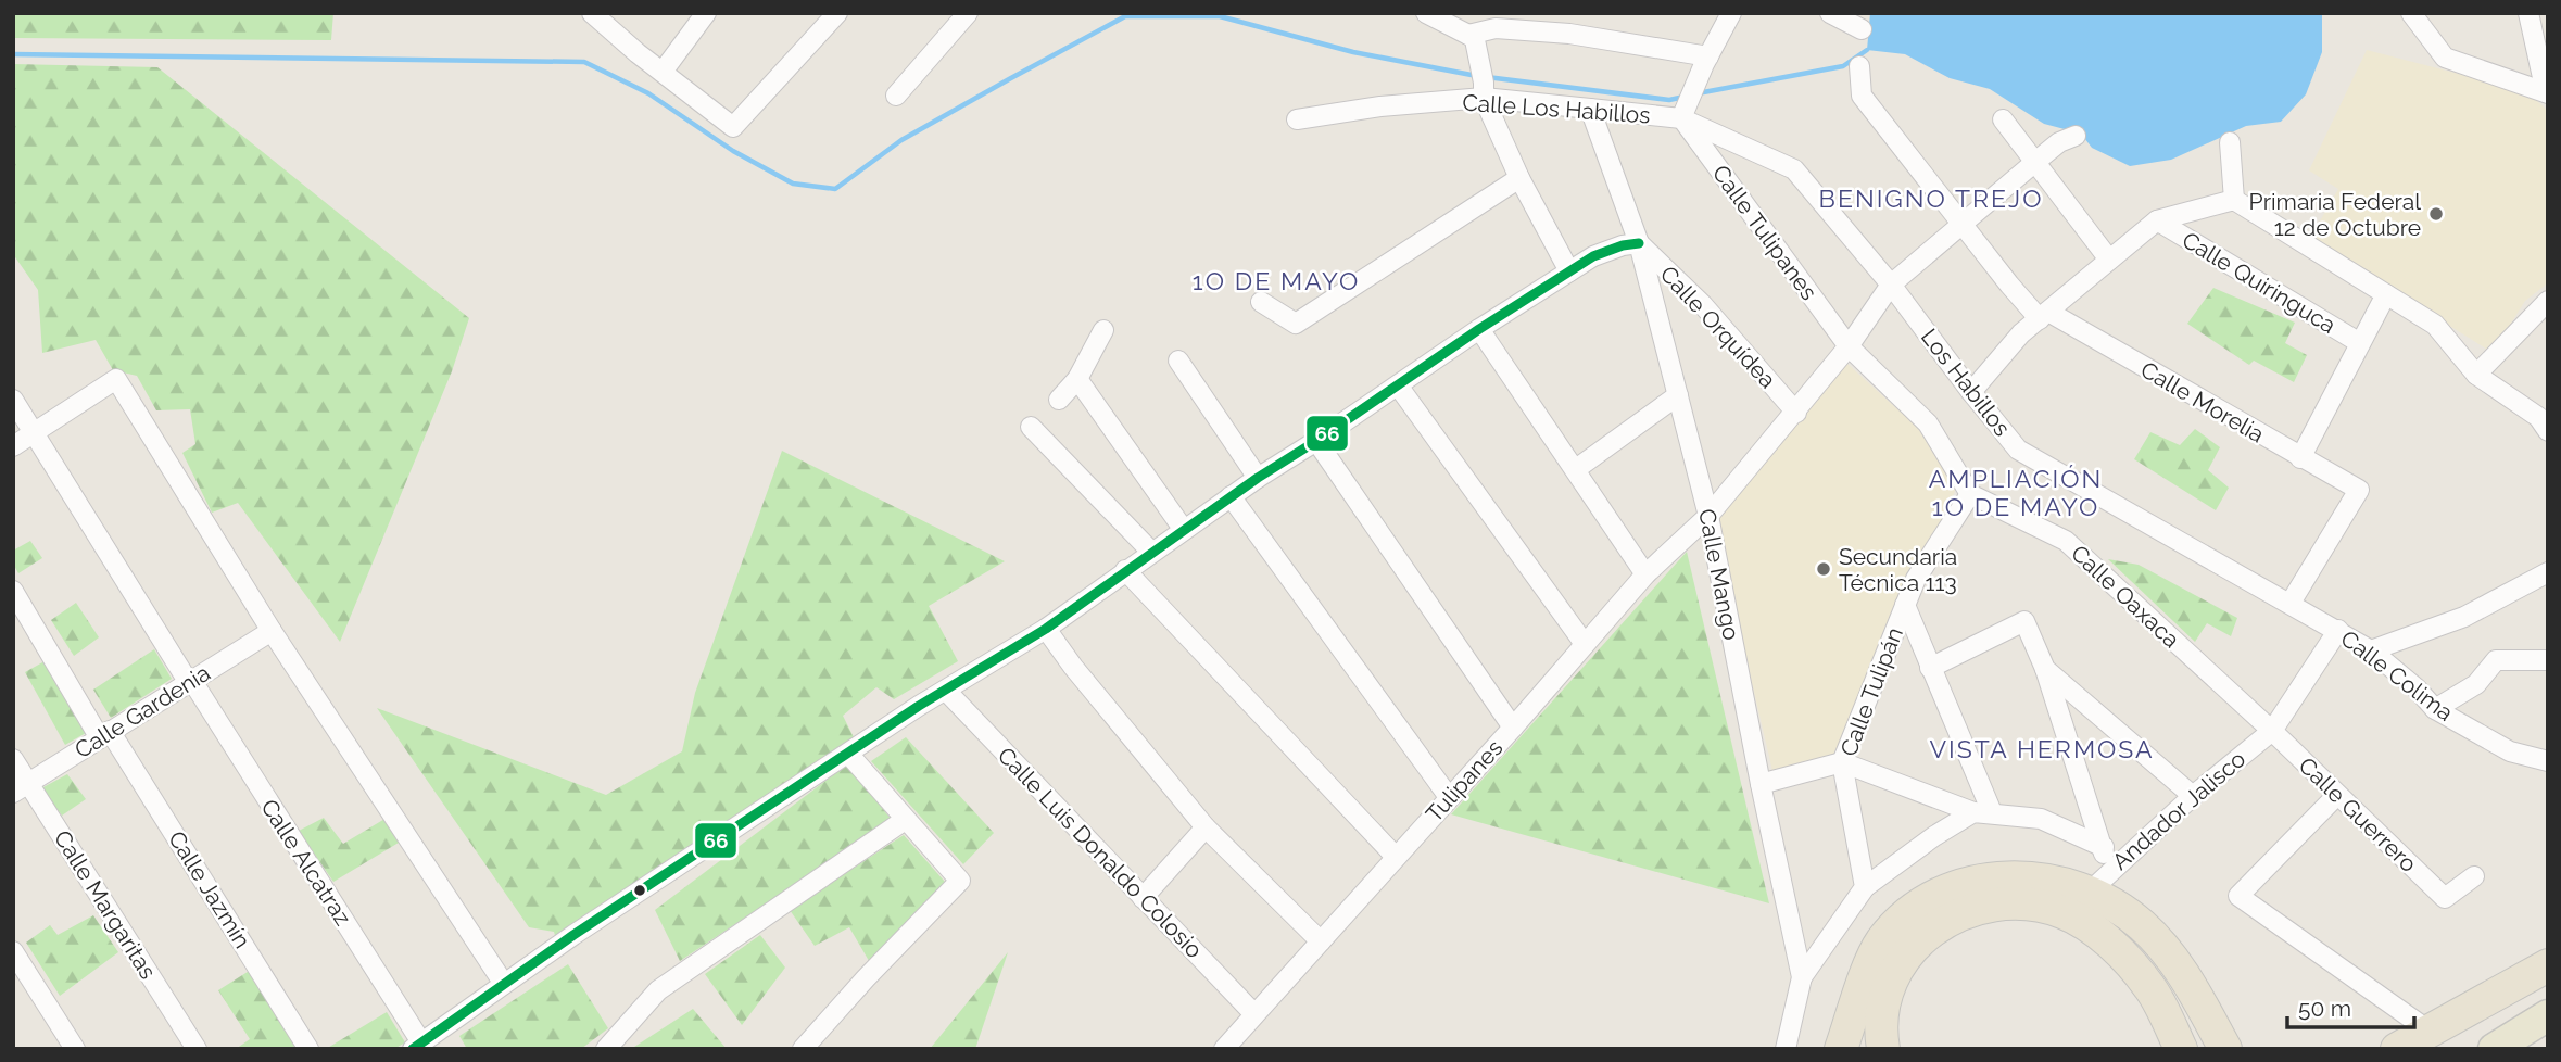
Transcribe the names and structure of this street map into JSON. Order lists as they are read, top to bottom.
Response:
{
  "streets": {
    "street": [
      "Calle Los Habillos",
      "Calle Tulipanes",
      "Calle Quiringuca",
      "Calle Orquídea",
      "Los Habillos",
      "Calle Morelia",
      "Calle Mango",
      "Calle Oaxaca",
      "Calle Colima",
      "Calle Tulipán",
      "Calle Gardenia",
      "Tulipanes",
      "Andador Jalisco",
      "Calle Guerrero",
      "Calle Luis Donaldo Colosio",
      "Calle Alcatraz",
      "Calle Jazmín",
      "Calle Margaritas"
    ]
  },
  "crossings": [
    ["Calle Los Habillos", "Calle Tulipanes"],
    ["Calle Los Habillos", "Los Habillos"],
    ["Calle Los Habillos", "Calle Mango"],
    ["Calle Tulipanes", "Los Habillos"],
    ["Calle Orquídea", "Calle Mango"],
    ["Los Habillos", "Calle Morelia"],
    ["Los Habillos", "Calle Colima"],
    ["Calle Morelia", "Calle Colima"],
    ["Calle Mango", "Tulipanes"],
    ["Calle Oaxaca", "Calle Tulipán"],
    ["Calle Oaxaca", "Andador Jalisco"],
    ["Calle Oaxaca", "Calle Guerrero"],
    ["Calle Colima", "Andador Jalisco"],
    ["Calle Gardenia", "Calle Alcatraz"],
    ["Calle Gardenia", "Calle Jazmín"],
    ["Calle Gardenia", "Calle Margaritas"],
    ["Tulipanes", "Calle Luis Donaldo Colosio"],
    ["Andador Jalisco", "Calle Guerrero"]
  ],
  "districts": [
    "BENIGNO TREJO",
    "1O DE MAYO",
    "AMPLIACIÓN 1O DE MAYO",
    "VISTA HERMOSA"
  ],
  "places": ["Primaria Federal 12 de Octubre", "Secundaria Técnica 113"],
  "lines": ["transit line 66"],
  "scale_bar": "50 m"
}
